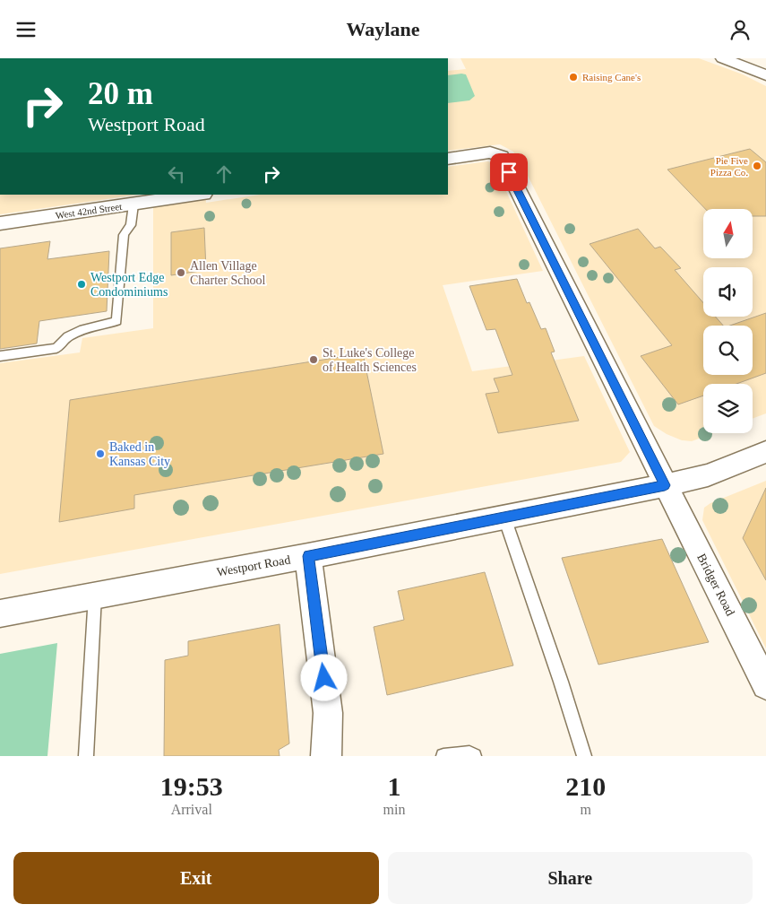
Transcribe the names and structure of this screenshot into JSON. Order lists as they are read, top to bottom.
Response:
{
  "streets": {
    "street": ["West 42nd Street", "Westport Road", "Bridger Road"]
  },
  "crossings": [
    ["Westport Road", "Bridger Road"]
  ],
  "places": [
    "Raising Cane's",
    "Pie Five Pizza Co.",
    "Allen Village Charter School",
    "Westport Edge Condominiums",
    "St. Luke's College of Health Sciences",
    "Baked in Kansas City"
  ],
  "north": "top",
  "page": {
    "header": "Waylane",
    "turn": ["20 m", "Westport Road"],
    "eta": [
      "19:53",
      "Arrival",
      "1",
      "min",
      "210",
      "m"
    ],
    "buttons": ["Exit", "Share"]
  }
}
